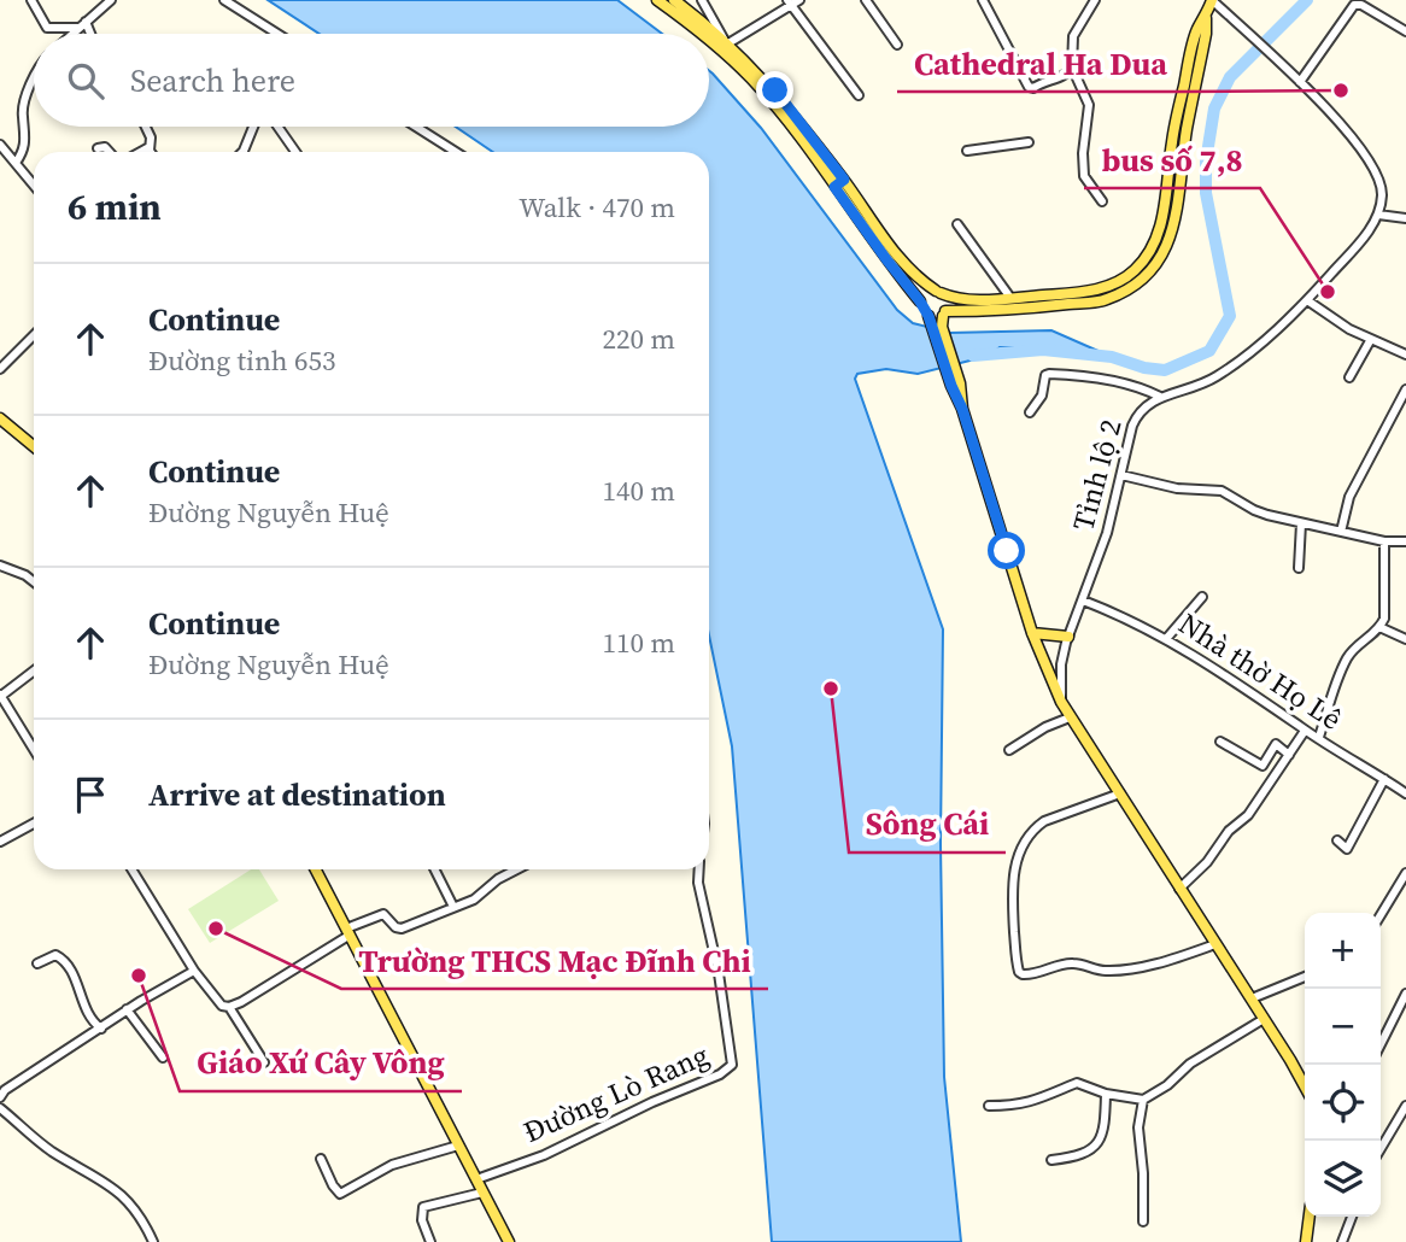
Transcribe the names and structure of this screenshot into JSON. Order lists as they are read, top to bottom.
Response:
{
  "streets": {
    "street": ["Tỉnh lộ 2", "Nhà thờ Họ Lê", "Đường Lò Rang"]
  },
  "crossings": [
    ["Tỉnh lộ 2", "Nhà thờ Họ Lê"]
  ],
  "places": [
    "Cathedral Ha Dua",
    "bus số 7,8",
    "Sông Cái",
    "Trường THCS Mạc Đĩnh Chi",
    "Giáo Xứ Cây Vông"
  ],
  "page": {
    "search": "Search here",
    "heading": ["6 min", "Walk · 470 m"],
    "list": [
      ["Continue", "Đường tỉnh 653", "220 m"],
      ["Continue", "Đường Nguyễn Huệ", "140 m"],
      ["Continue", "Đường Nguyễn Huệ", "110 m"],
      "Arrive at destination"
    ],
    "map_buttons": ["+", "−"]
  }
}
